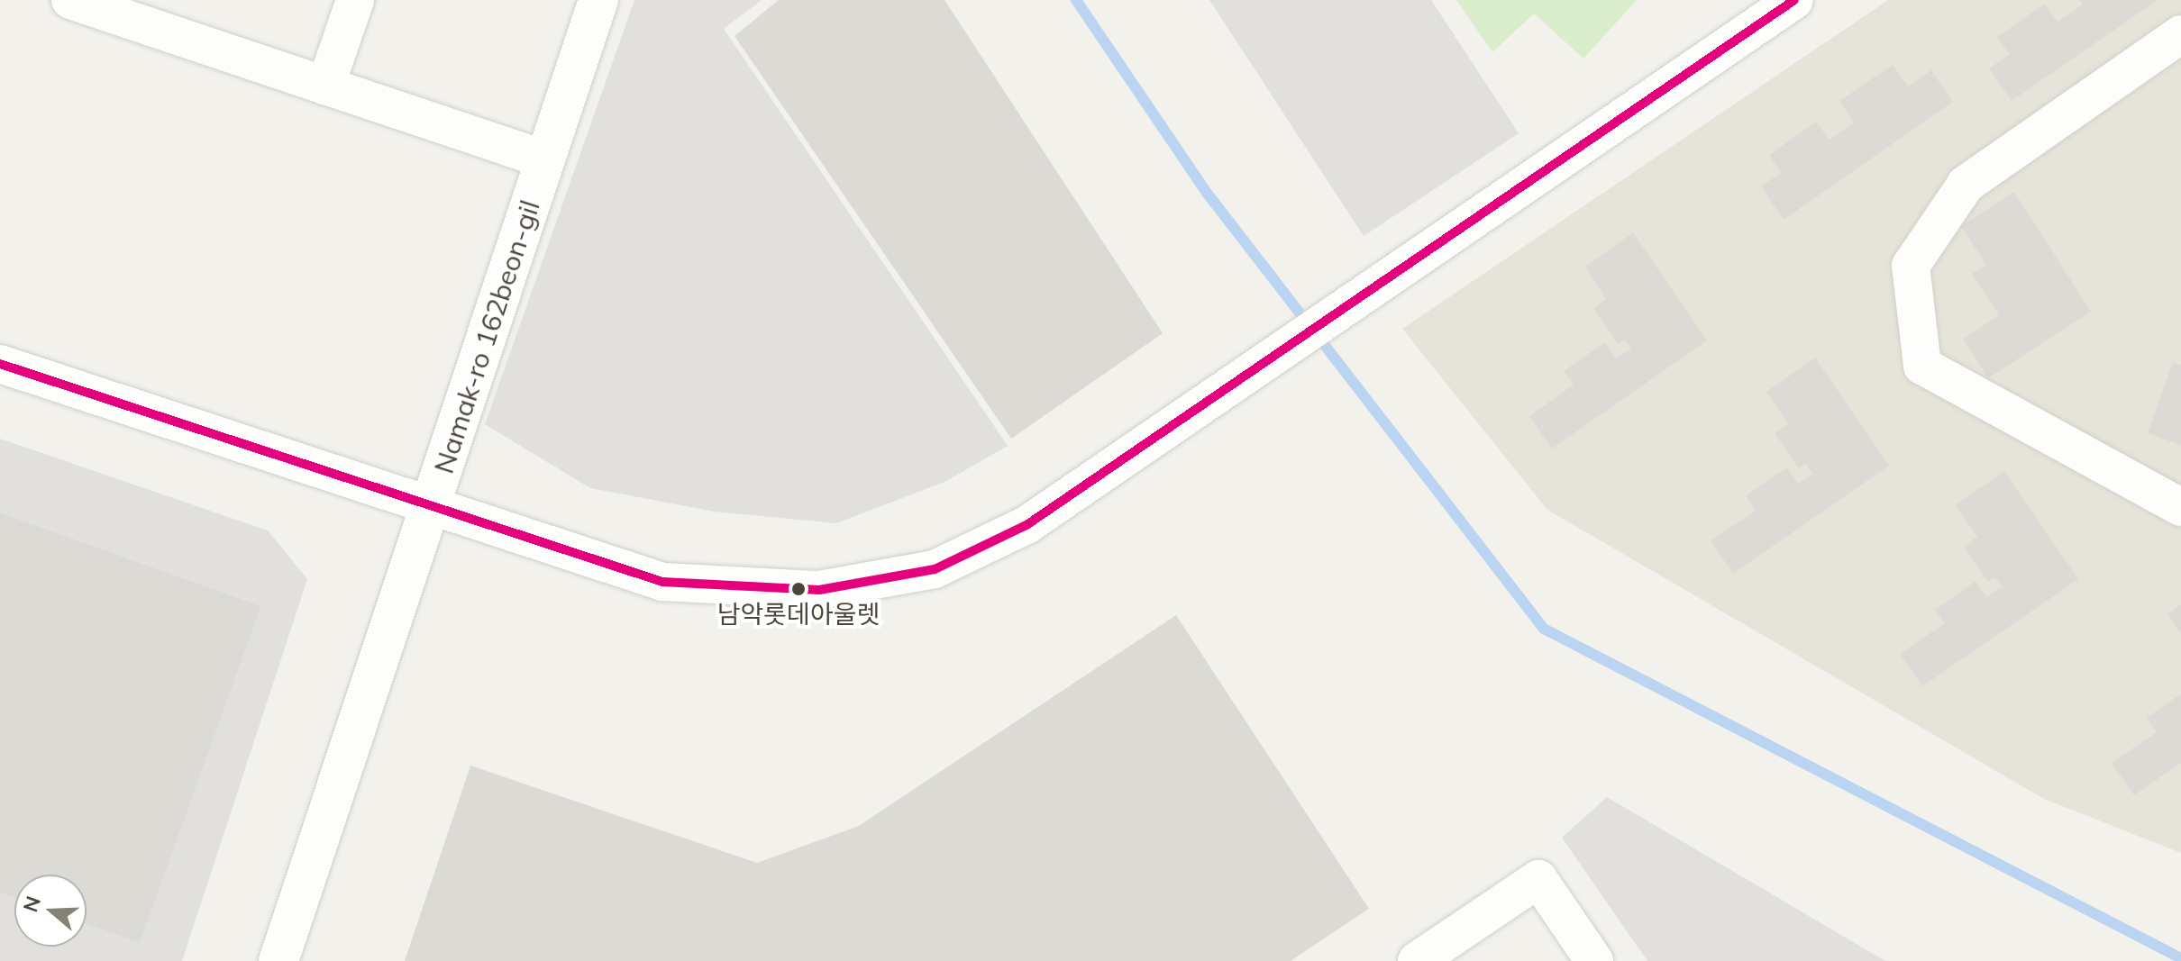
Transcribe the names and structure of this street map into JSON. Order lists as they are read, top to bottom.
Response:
{
  "streets": {
    "street": ["Namak-ro 162beon-gil"]
  },
  "places": ["남악롯데아울렛"],
  "north": "left"
}
